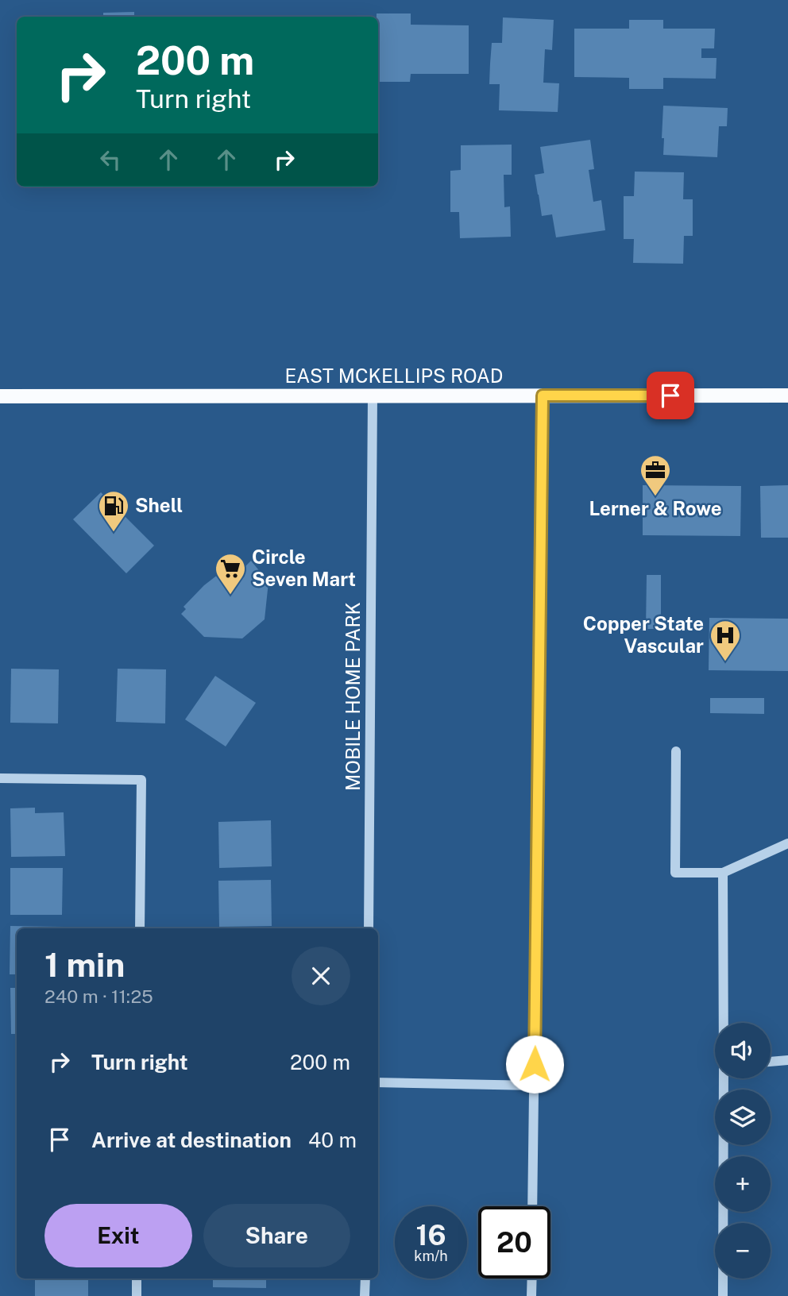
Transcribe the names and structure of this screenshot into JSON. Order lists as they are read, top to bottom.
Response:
{
  "streets": {
    "main road": ["EAST MCKELLIPS ROAD"],
    "street": ["MOBILE HOME PARK"]
  },
  "crossings": [
    ["EAST MCKELLIPS ROAD", "MOBILE HOME PARK"]
  ],
  "places": {
    "office": ["Lerner & Rowe"],
    "fuel station": ["Shell"],
    "supermarket": ["Circle Seven Mart"],
    "hospital": ["Copper State Vascular"]
  },
  "page": {
    "turn": ["200 m", "Turn right"],
    "heading": ["1 min", "240 m · 11:25"],
    "map_buttons": ["+", "−"],
    "list": [
      {
        "name": "Turn right",
        "value": "200 m"
      },
      {
        "name": "Arrive at destination",
        "value": "40 m"
      }
    ],
    "buttons": ["Exit", "Share"],
    "speed": "16 km/h",
    "limit": "20"
  }
}
